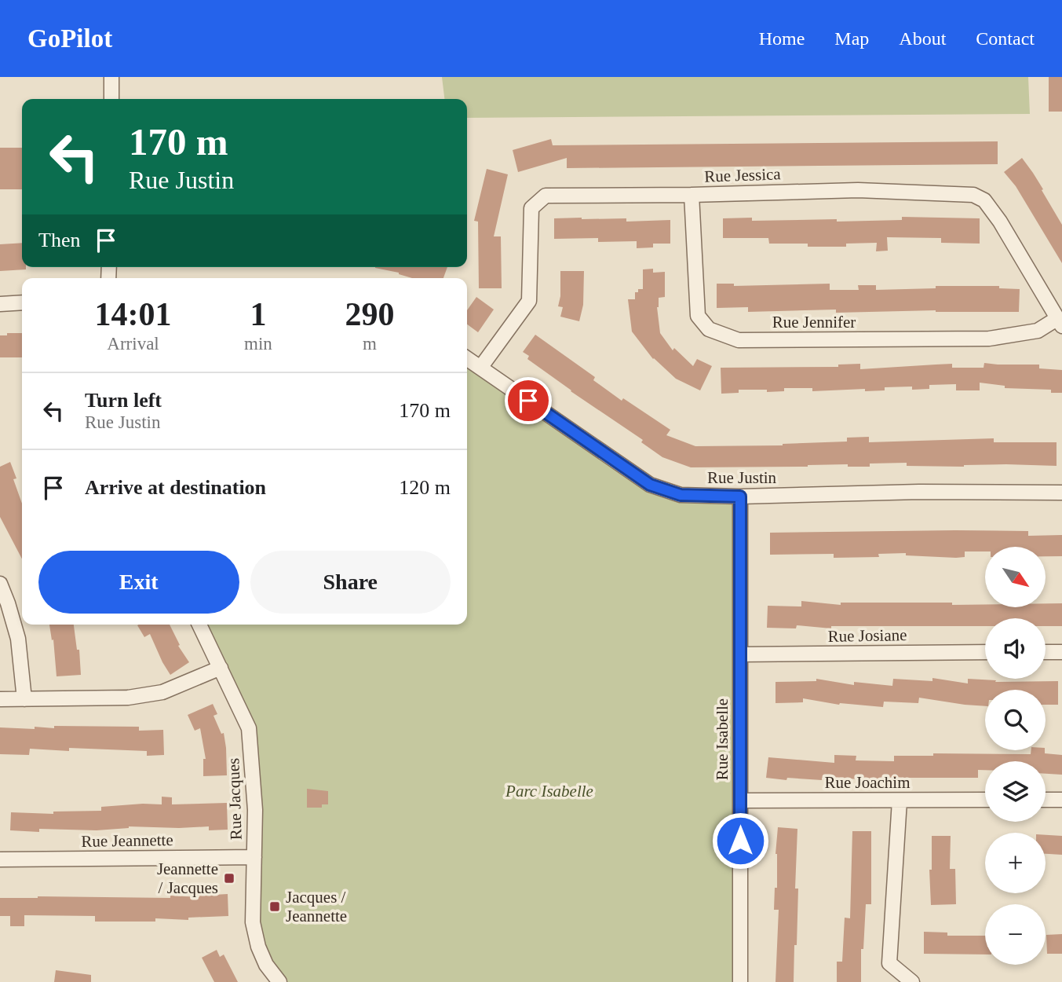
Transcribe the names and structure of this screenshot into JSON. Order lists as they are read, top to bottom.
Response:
{
  "streets": {
    "street": [
      "Rue Jessica",
      "Rue Jennifer",
      "Rue Justin",
      "Rue Josiane",
      "Rue Isabelle",
      "Rue Joachim",
      "Rue Jacques",
      "Rue Jeannette"
    ]
  },
  "crossings": [
    ["Rue Jessica", "Rue Jennifer"],
    ["Rue Jessica", "Rue Justin"],
    ["Rue Justin", "Rue Isabelle"],
    ["Rue Josiane", "Rue Isabelle"],
    ["Rue Isabelle", "Rue Joachim"],
    ["Rue Jacques", "Rue Jeannette"]
  ],
  "parks": ["Parc Isabelle"],
  "places": {
    "transit": ["Jeannette / Jacques", "Jacques / Jeannette"]
  },
  "north": "bottom right",
  "page": {
    "header": "GoPilot",
    "nav": [
      "Home",
      "Map",
      "About",
      "Contact"
    ],
    "turn": ["170 m", "Rue Justin"],
    "then": "Then",
    "eta": [
      "14:01",
      "Arrival",
      "1",
      "min",
      "290",
      "m"
    ],
    "list": [
      {
        "name": "Turn left",
        "note": "Rue Justin",
        "value": "170 m"
      },
      {
        "name": "Arrive at destination",
        "value": "120 m"
      }
    ],
    "buttons": ["Exit", "Share"],
    "map_buttons": ["+", "−"]
  }
}
